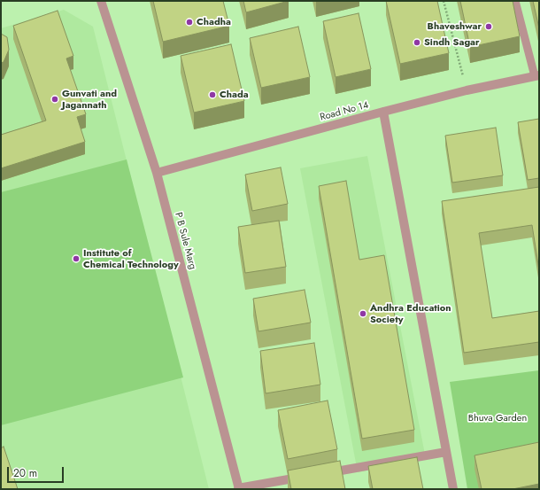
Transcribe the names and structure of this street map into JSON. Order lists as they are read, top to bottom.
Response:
{
  "streets": {
    "street": ["Road No 14", "P B Sule Marg"]
  },
  "crossings": [
    ["Road No 14", "P B Sule Marg"]
  ],
  "parks": ["Bhuva Garden"],
  "places": [
    "Chadha",
    "Bhaveshwar",
    "Sindh Sagar",
    "Chada",
    "Gunvati and Jagannath",
    "Institute of Chemical Technology",
    "Andhra Education Society"
  ],
  "scale_bar": "20 m"
}
